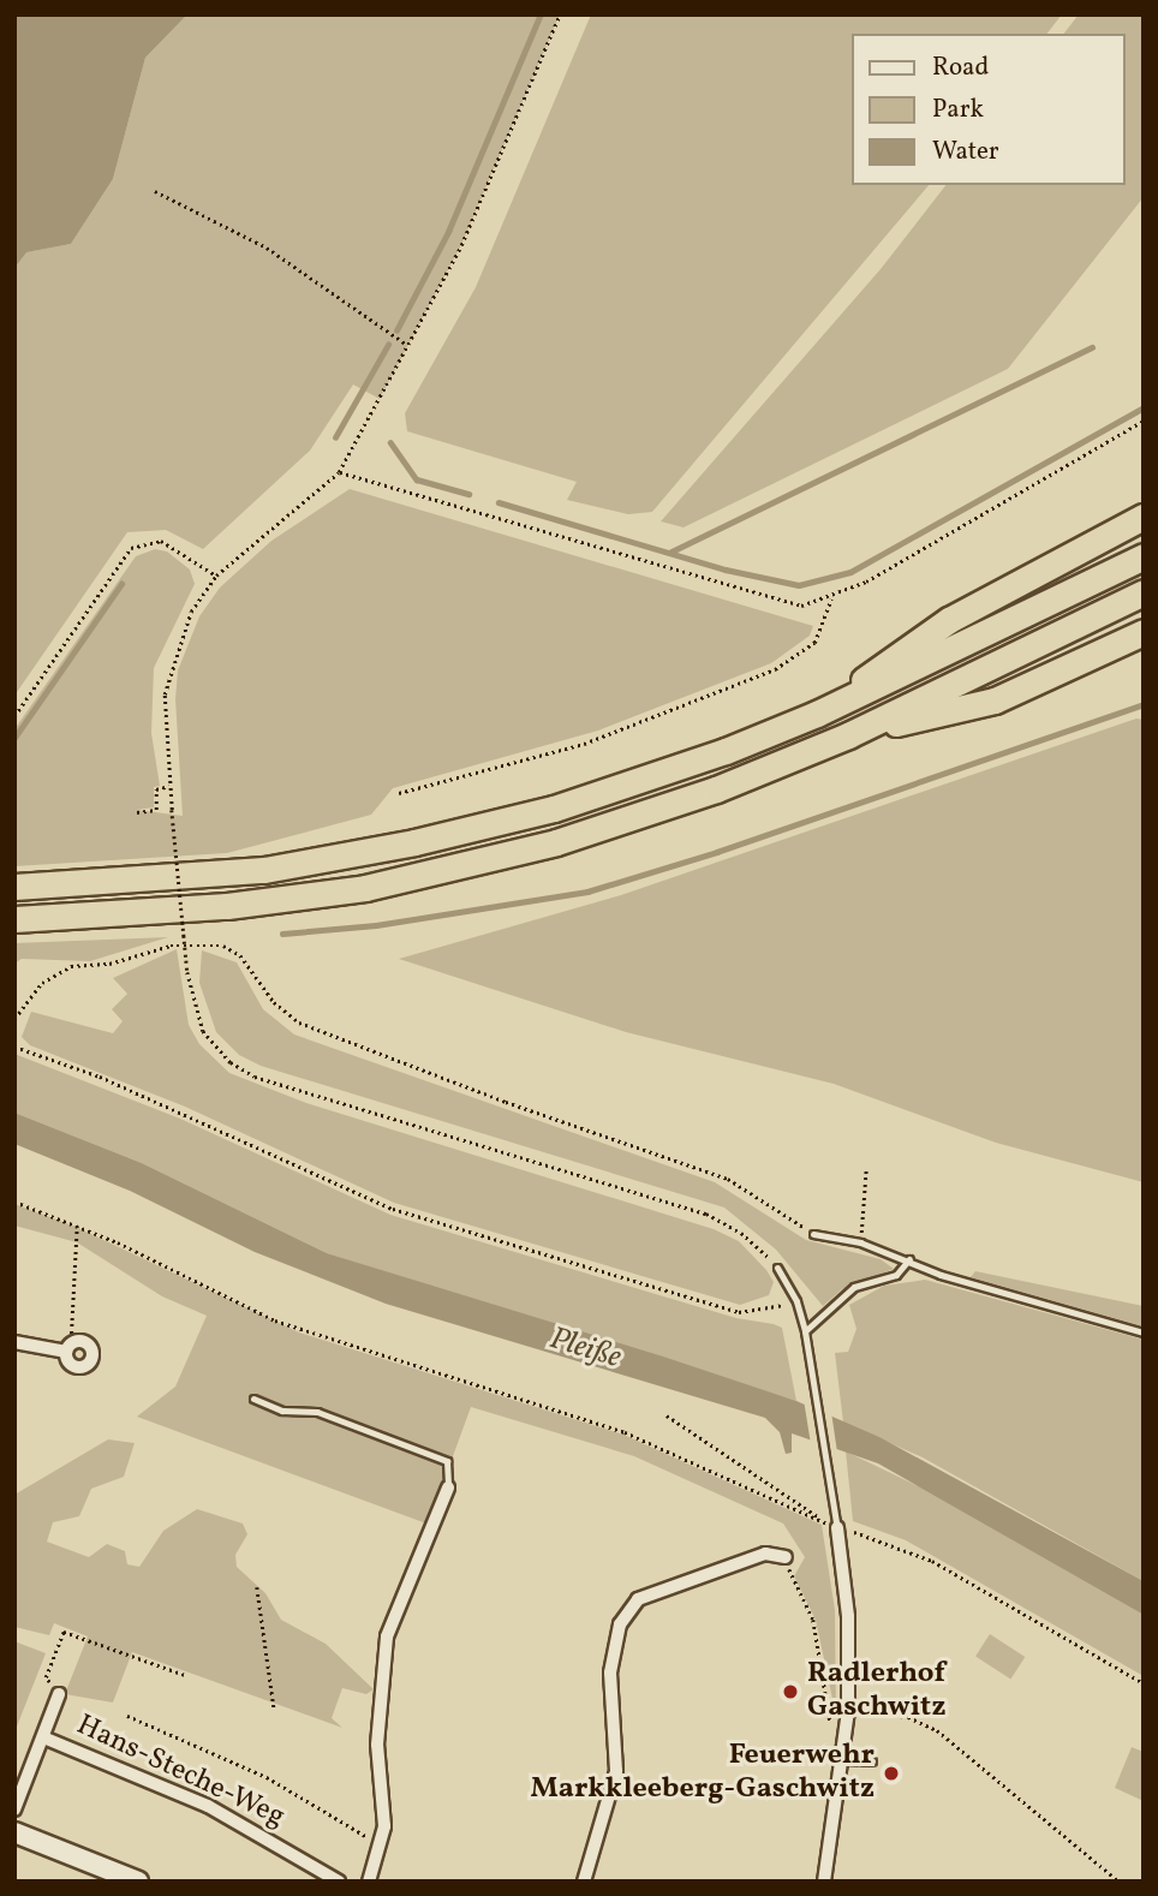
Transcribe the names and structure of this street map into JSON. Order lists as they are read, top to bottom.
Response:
{
  "streets": {
    "street": ["Hans-Steche-Weg"]
  },
  "water": ["Pleiße"],
  "places": ["Radlerhof Gaschwitz", "Feuerwehr Markkleeberg-Gaschwitz"],
  "legend": ["Road", "Park", "Water"]
}
